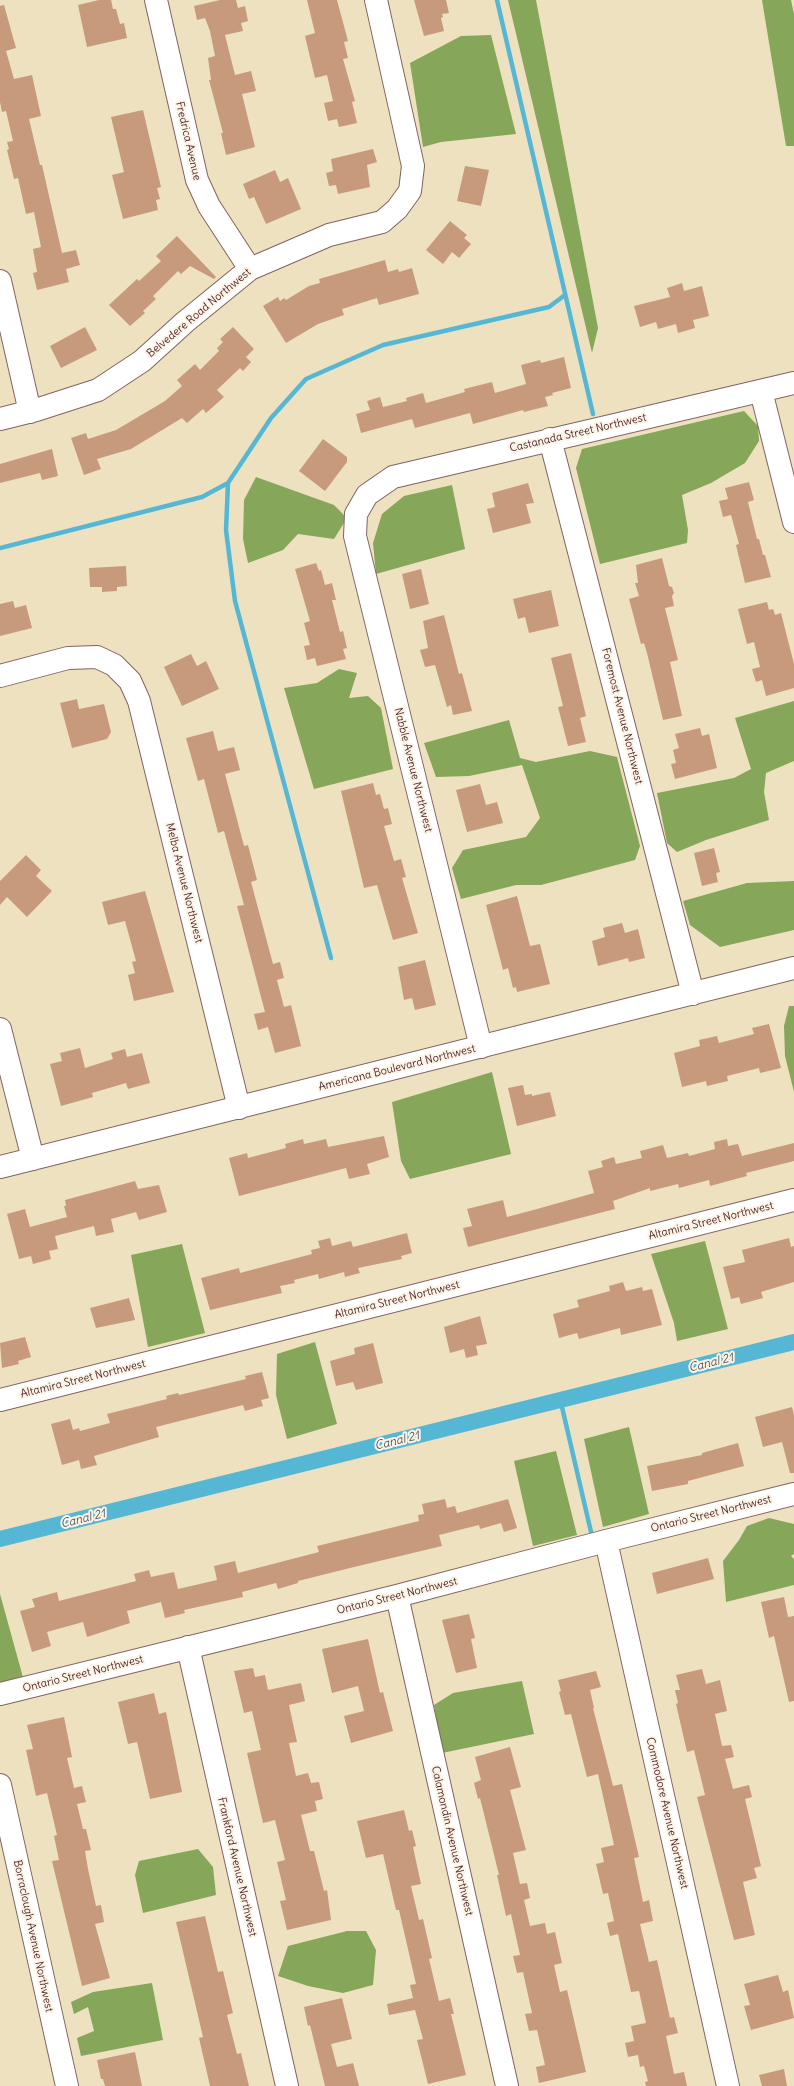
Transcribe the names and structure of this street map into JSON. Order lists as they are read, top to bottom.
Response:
{
  "streets": {
    "street": [
      "Fredrica Avenue",
      "Belvedere Road Northwest",
      "Castanada Street Northwest",
      "Foremost Avenue Northwest",
      "Nabble Avenue Northwest",
      "Melba Avenue Northwest",
      "Americana Boulevard Northwest",
      "Altamira Street Northwest",
      "Ontario Street Northwest",
      "Commodore Avenue Northwest",
      "Calamondin Avenue Northwest",
      "Frankford Avenue Northwest",
      "Borraclough Avenue Northwest"
    ]
  },
  "crossings": [
    ["Fredrica Avenue", "Belvedere Road Northwest"],
    ["Castanada Street Northwest", "Foremost Avenue Northwest"],
    ["Castanada Street Northwest", "Nabble Avenue Northwest"],
    ["Foremost Avenue Northwest", "Americana Boulevard Northwest"],
    ["Nabble Avenue Northwest", "Americana Boulevard Northwest"],
    ["Melba Avenue Northwest", "Americana Boulevard Northwest"],
    ["Ontario Street Northwest", "Commodore Avenue Northwest"],
    ["Ontario Street Northwest", "Calamondin Avenue Northwest"],
    ["Ontario Street Northwest", "Frankford Avenue Northwest"]
  ],
  "water": ["Canal 21"]
}
